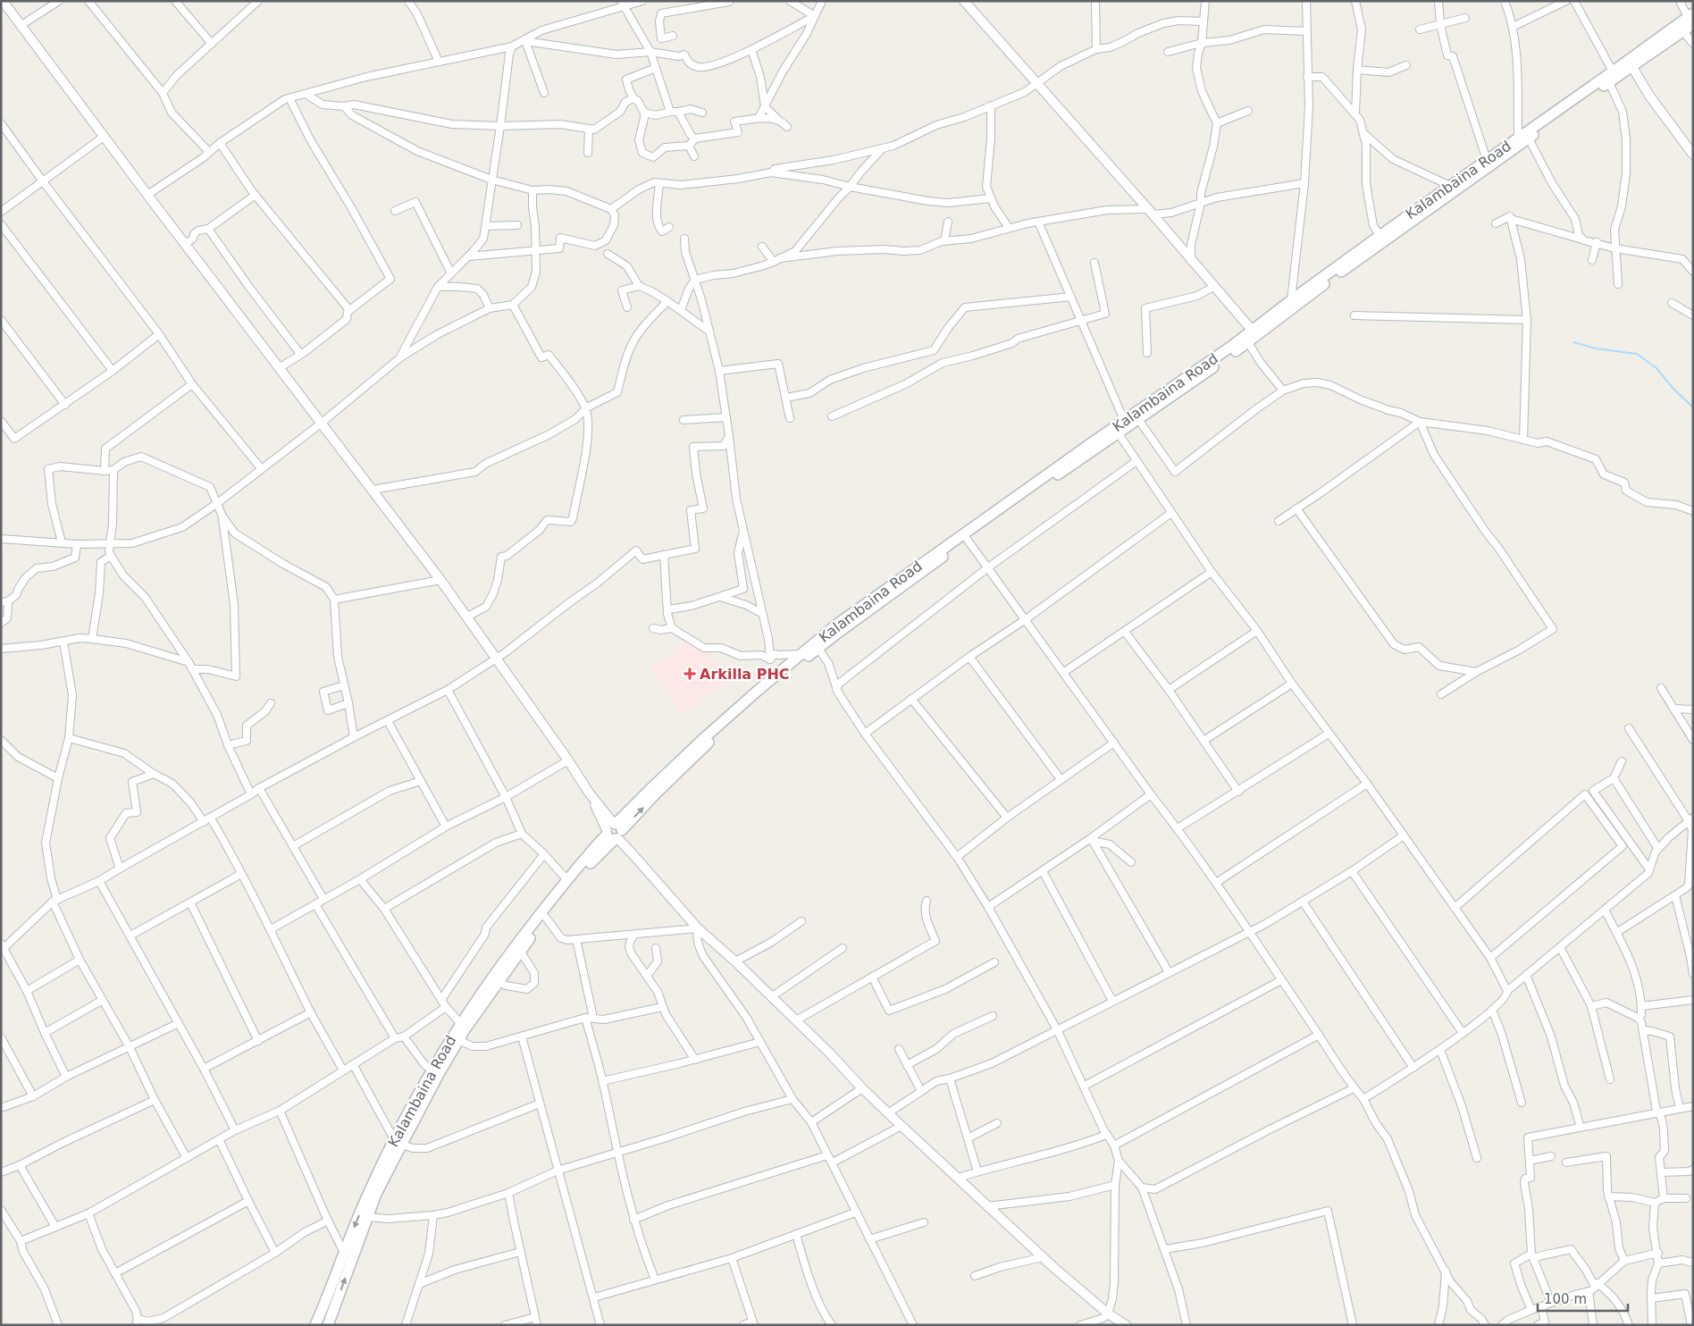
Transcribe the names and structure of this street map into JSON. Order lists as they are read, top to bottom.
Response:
{
  "streets": {
    "main road": ["Kalambaina Road"]
  },
  "places": {
    "health": ["Arkilla PHC"]
  },
  "scale_bar": "100 m"
}
